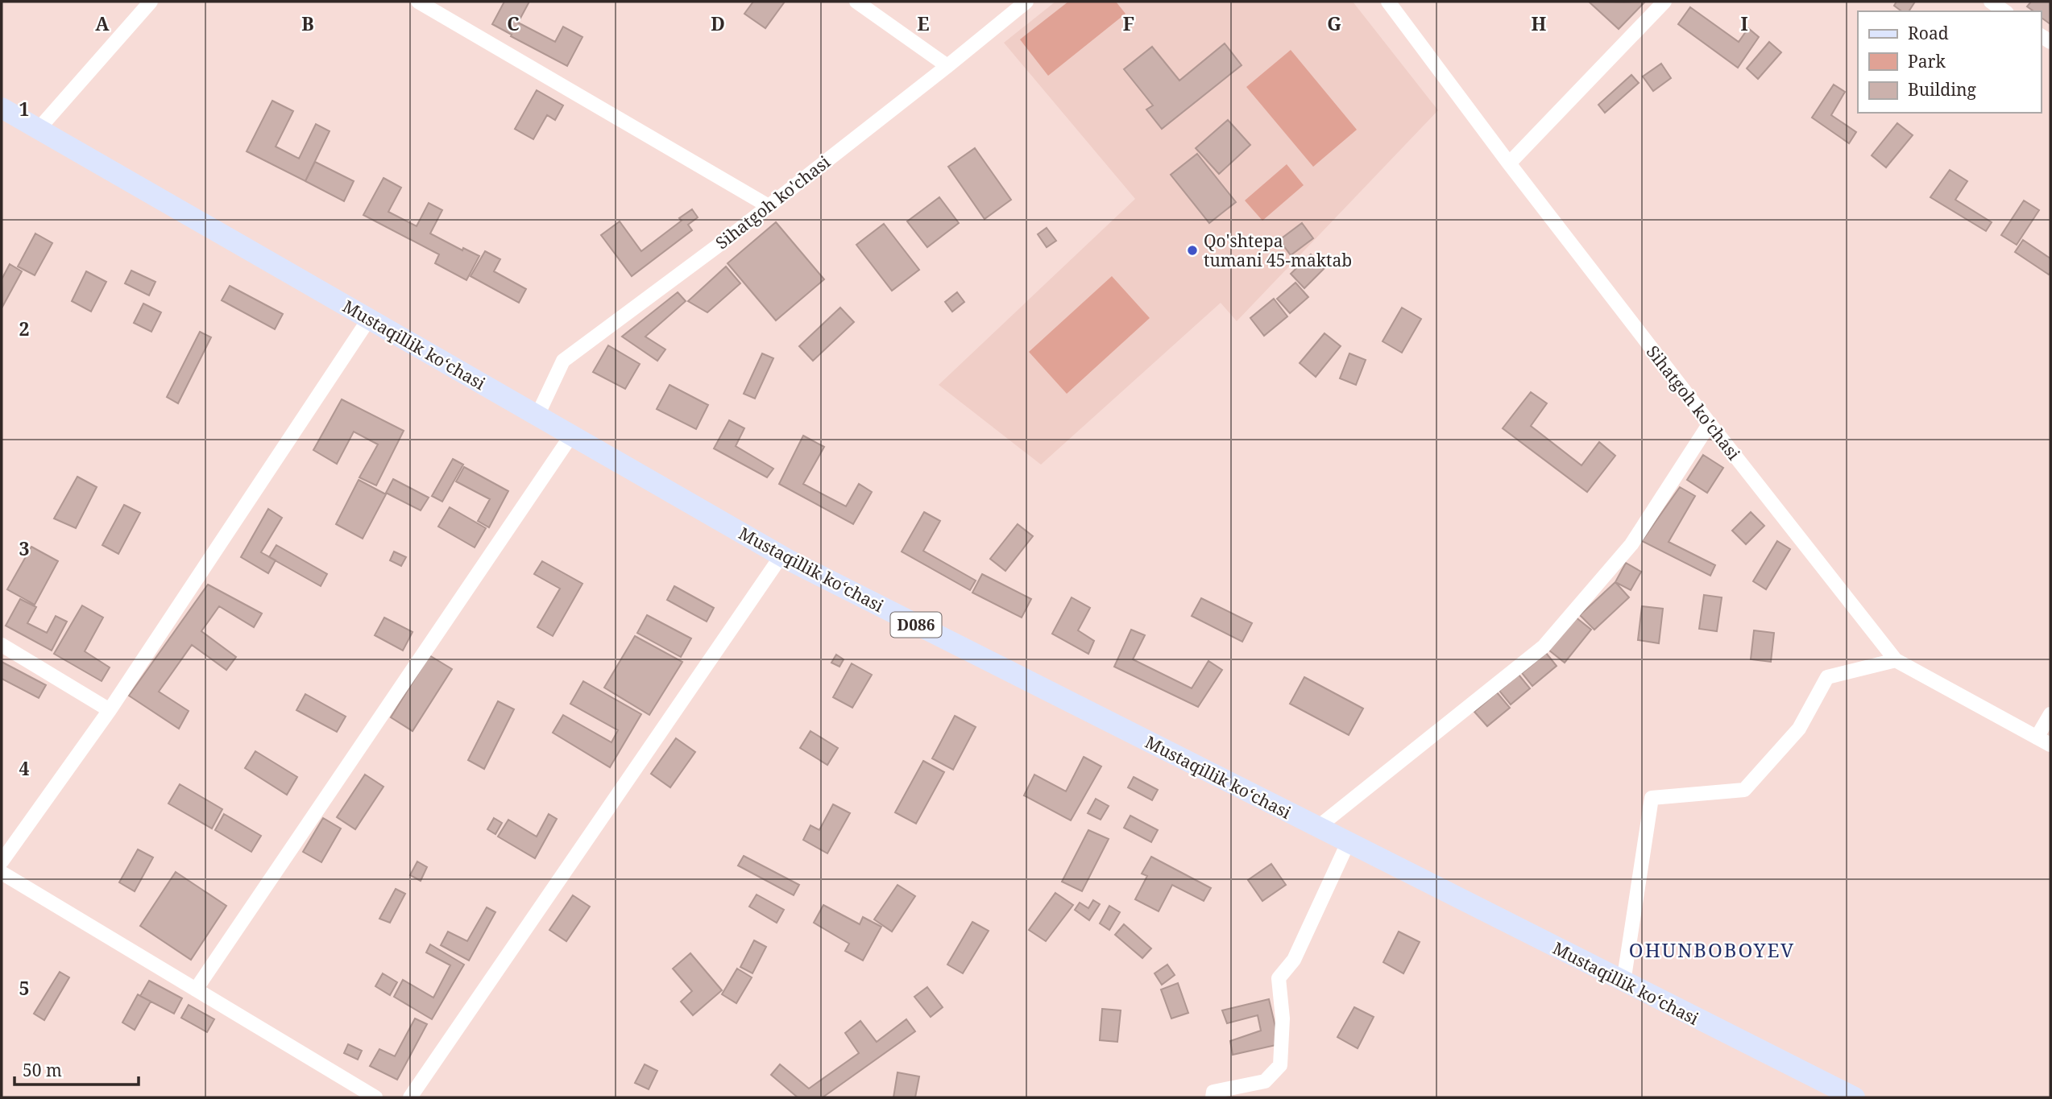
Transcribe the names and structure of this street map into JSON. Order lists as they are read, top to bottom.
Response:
{
  "streets": {
    "main road": ["Mustaqillik koʻchasi", "D086"],
    "street": ["Sihatgoh ko'chasi"]
  },
  "crossings": [
    ["Sihatgoh ko'chasi", "Mustaqillik koʻchasi"]
  ],
  "districts": ["OHUNBOBOYEV"],
  "places": ["Qo'shtepa tumani 45-maktab"],
  "legend": ["Road", "Park", "Building"],
  "scale_bar": "50 m",
  "grid": {
    "columns": [
      "A",
      "B",
      "C",
      "D",
      "E",
      "F",
      "G",
      "H",
      "I"
    ],
    "rows": [
      "1",
      "2",
      "3",
      "4",
      "5"
    ]
  }
}
